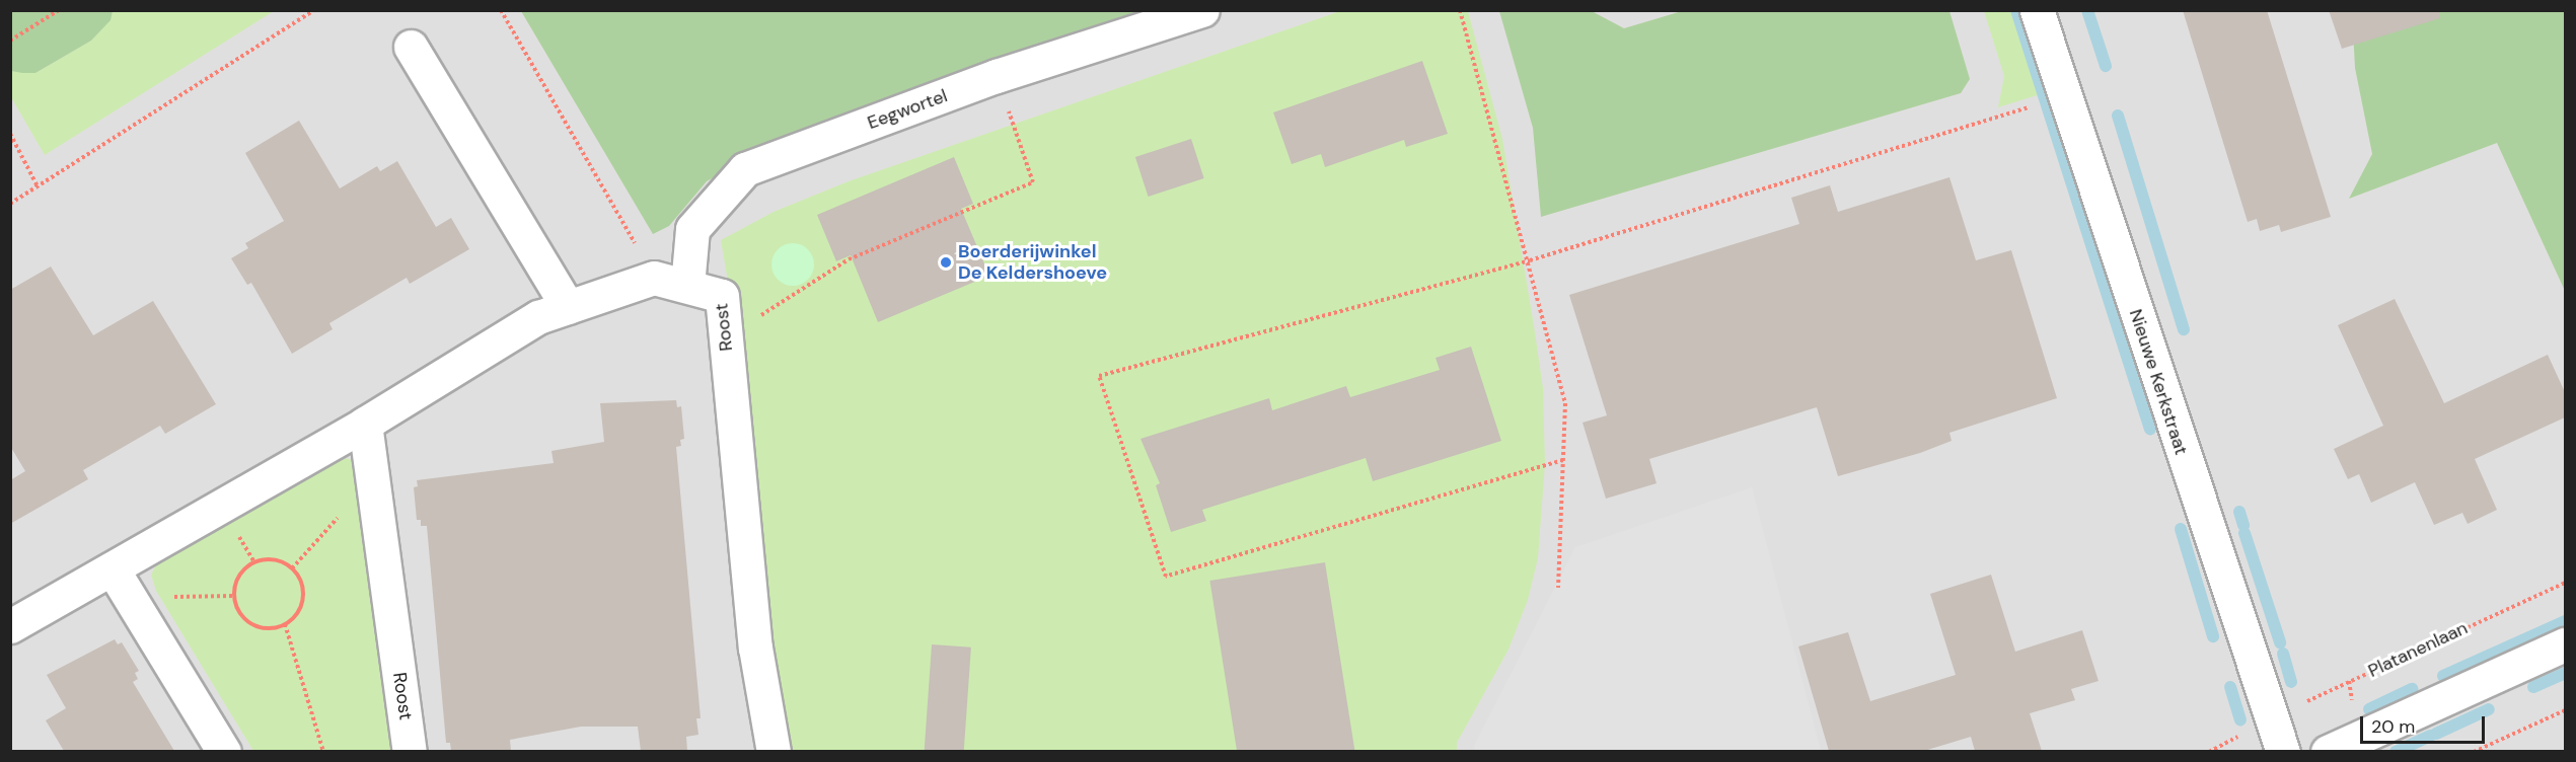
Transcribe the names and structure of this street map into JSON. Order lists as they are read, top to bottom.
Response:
{
  "streets": {
    "street": ["Eegwortel", "Roost", "Nieuwe Kerkstraat"],
    "path": ["Platanenlaan"]
  },
  "crossings": [
    ["Eegwortel", "Roost"],
    ["Nieuwe Kerkstraat", "Platanenlaan"]
  ],
  "places": ["Boerderijwinkel De Keldershoeve"],
  "scale_bar": "20 m"
}
